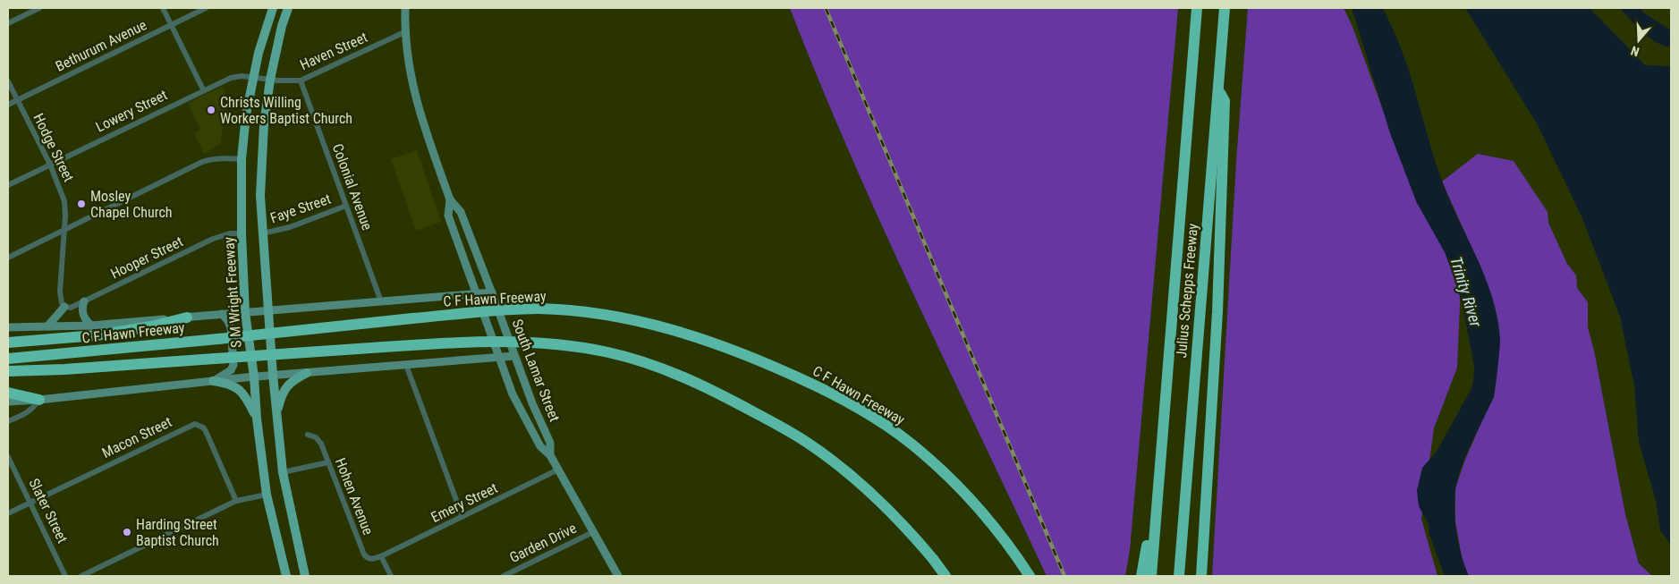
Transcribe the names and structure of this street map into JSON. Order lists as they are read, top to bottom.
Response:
{
  "streets": {
    "highway": ["Julius Schepps Freeway", "C F Hawn Freeway"],
    "main road": ["S M Wright Freeway", "South Lamar Street"],
    "street": [
      "Bethurum Avenue",
      "Haven Street",
      "Lowery Street",
      "Hodge Street",
      "Colonial Avenue",
      "Faye Street",
      "Hooper Street",
      "Macon Street",
      "Hohen Avenue",
      "Emery Street",
      "Slater Street",
      "Garden Drive"
    ]
  },
  "crossings": [
    ["Bethurum Avenue", "Hodge Street"],
    ["Haven Street", "Lowery Street"],
    ["Haven Street", "Colonial Avenue"],
    ["Haven Street", "South Lamar Street"],
    ["Lowery Street", "Hodge Street"],
    ["Lowery Street", "S M Wright Freeway"],
    ["Hodge Street", "Hooper Street"],
    ["Colonial Avenue", "Faye Street"],
    ["Colonial Avenue", "C F Hawn Freeway"],
    ["Hooper Street", "S M Wright Freeway"],
    ["S M Wright Freeway", "C F Hawn Freeway"],
    ["C F Hawn Freeway", "South Lamar Street"],
    ["South Lamar Street", "Emery Street"],
    ["South Lamar Street", "Garden Drive"],
    ["Macon Street", "Slater Street"],
    ["Hohen Avenue", "Emery Street"]
  ],
  "water": ["Trinity River"],
  "places": ["Christs Willing Workers Baptist Church", "Mosley Chapel Church", "Harding Street Baptist Church"],
  "north": "bottom"
}
